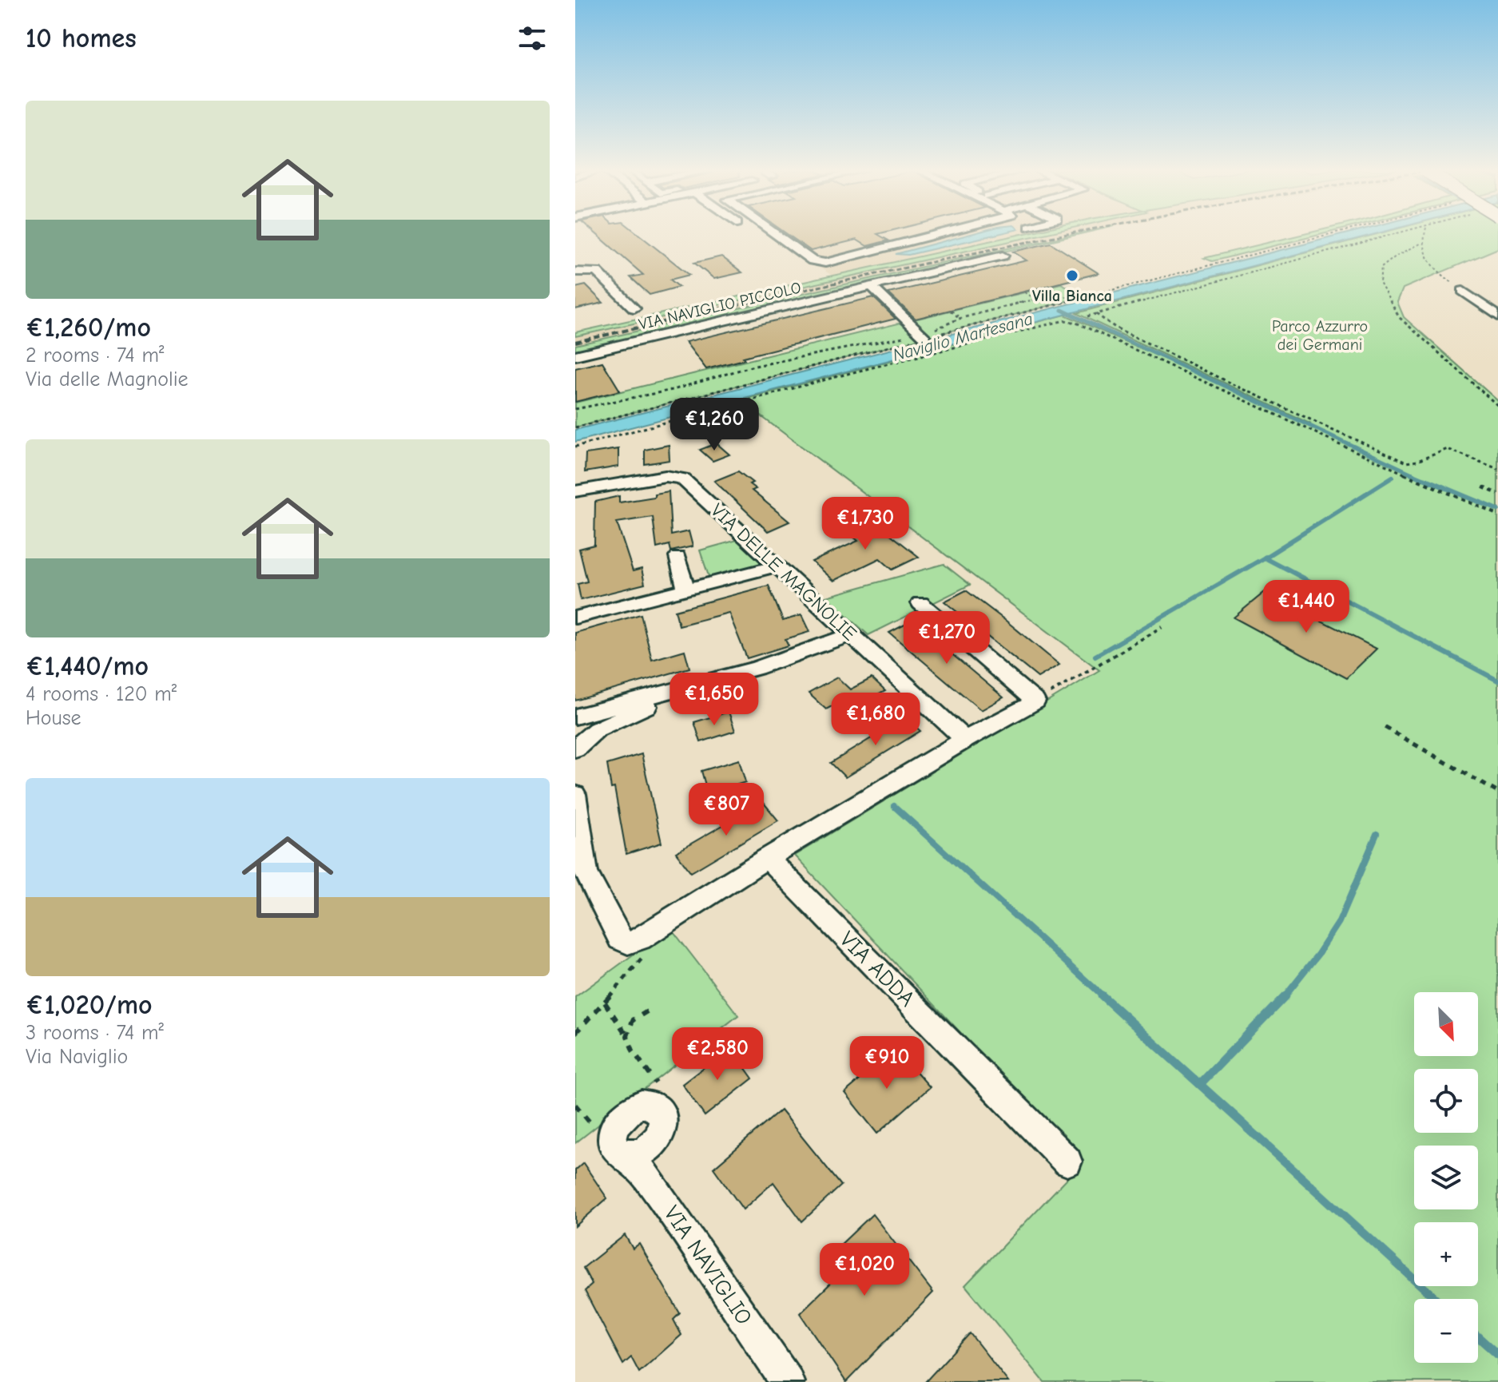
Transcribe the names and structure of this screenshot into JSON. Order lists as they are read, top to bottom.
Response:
{
  "streets": {
    "street": [
      "VIA NAVIGLIO PICCOLO",
      "VIA DELLE MAGNOLIE",
      "VIA ADDA",
      "VIA NAVIGLIO"
    ]
  },
  "water": ["Naviglio Martesana"],
  "parks": ["Parco Azzurro dei Germani"],
  "places": ["Villa Bianca"],
  "north": "bottom right",
  "page": {
    "heading": "10 homes",
    "list": [
      {
        "name": "€1,260/mo",
        "note": "2 rooms · 74 m² · Via delle Magnolie"
      },
      {
        "name": "€1,440/mo",
        "note": "4 rooms · 120 m² · House"
      },
      {
        "name": "€1,020/mo",
        "note": "3 rooms · 74 m² · Via Naviglio"
      }
    ],
    "price": [
      "€1,260",
      "€1,730",
      "€1,440",
      "€1,270",
      "€1,650",
      "€1,680",
      "€807",
      "€2,580",
      "€910",
      "€1,020"
    ],
    "map_buttons": ["+", "−"]
  }
}
